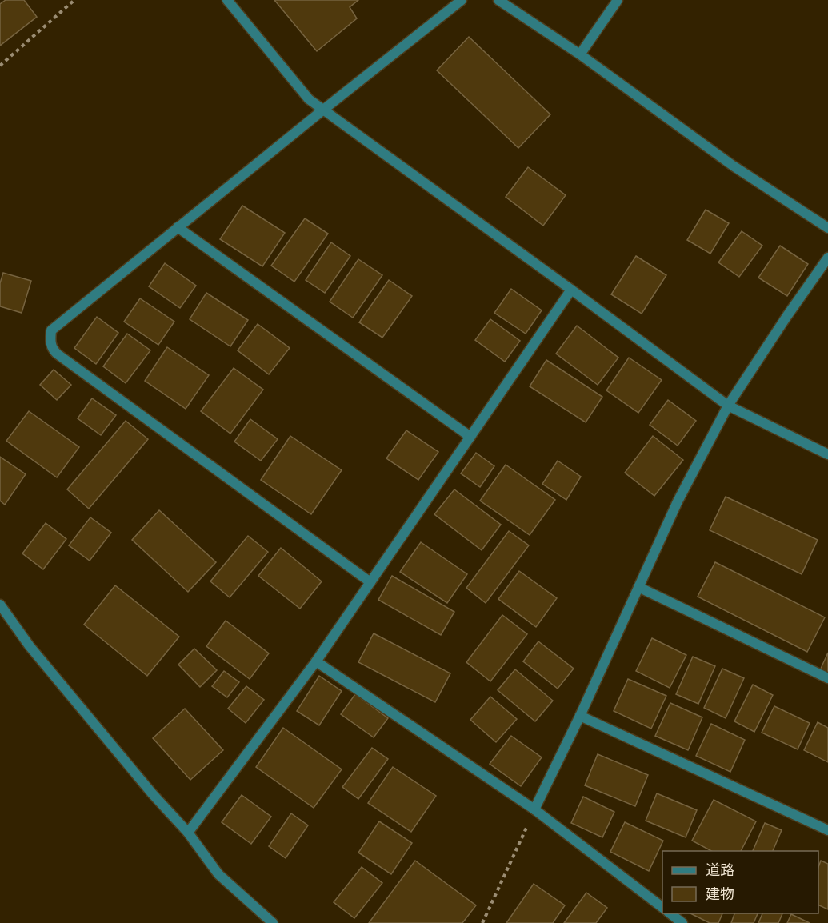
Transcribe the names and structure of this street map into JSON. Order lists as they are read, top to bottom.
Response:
{
  "legend": ["道路", "建物"]
}
